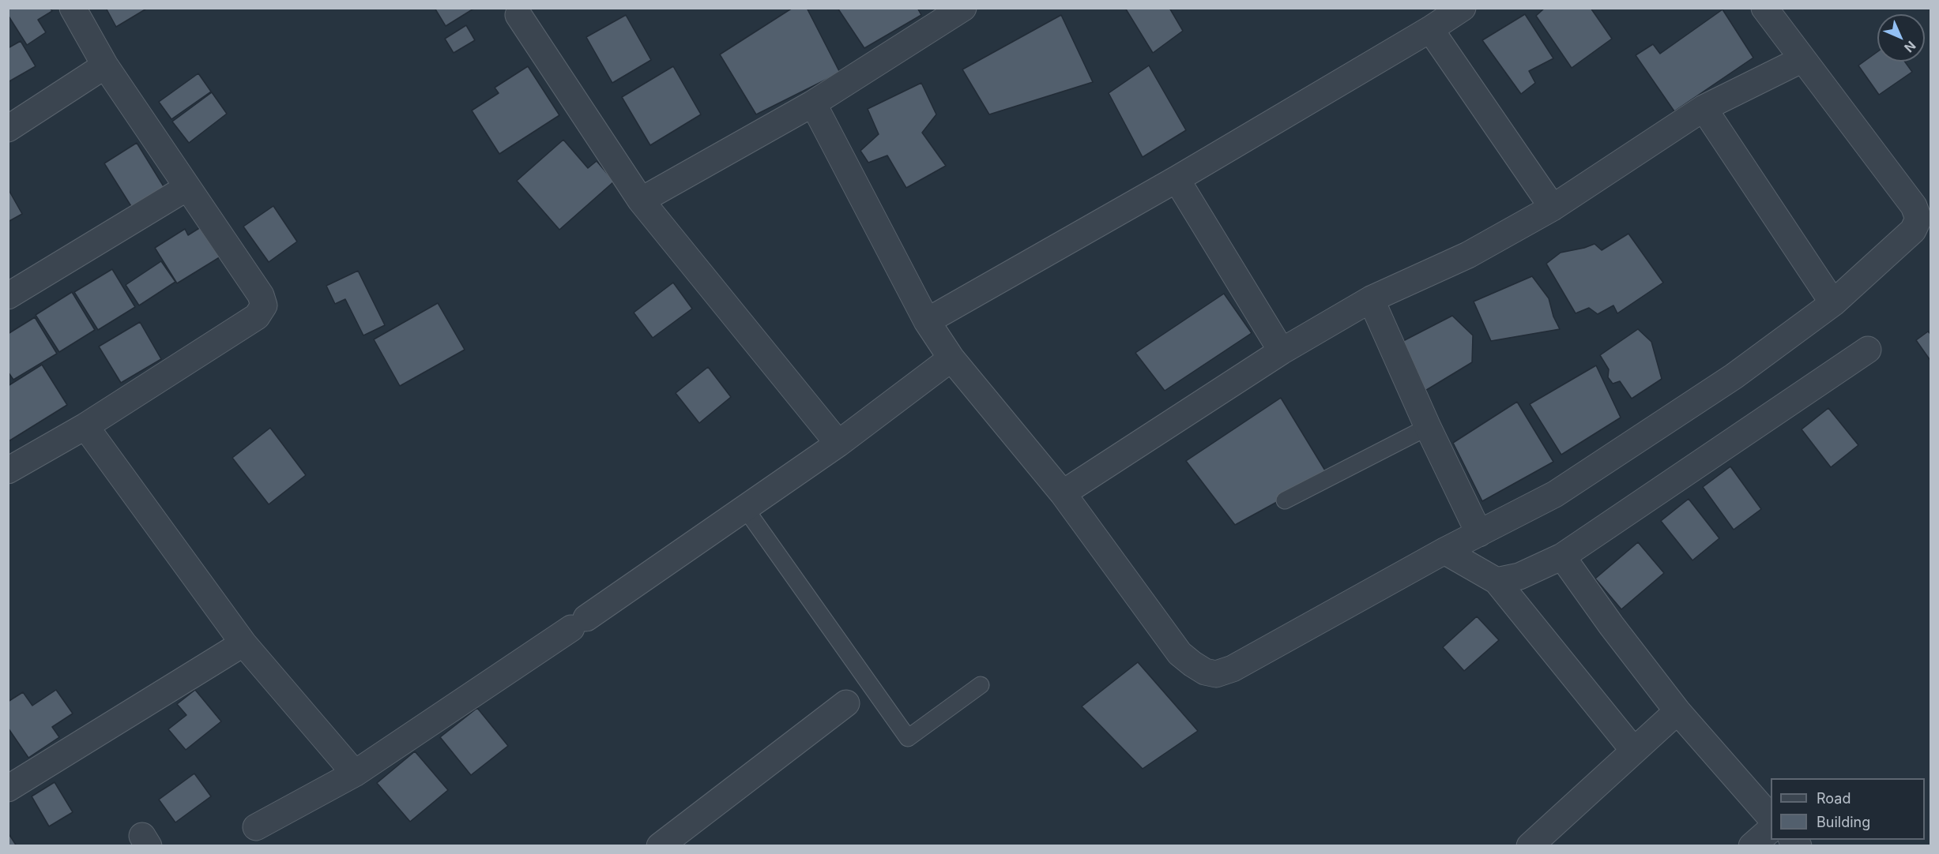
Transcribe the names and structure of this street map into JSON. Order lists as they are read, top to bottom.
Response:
{
  "legend": ["Road", "Building"],
  "north": "bottom right"
}
